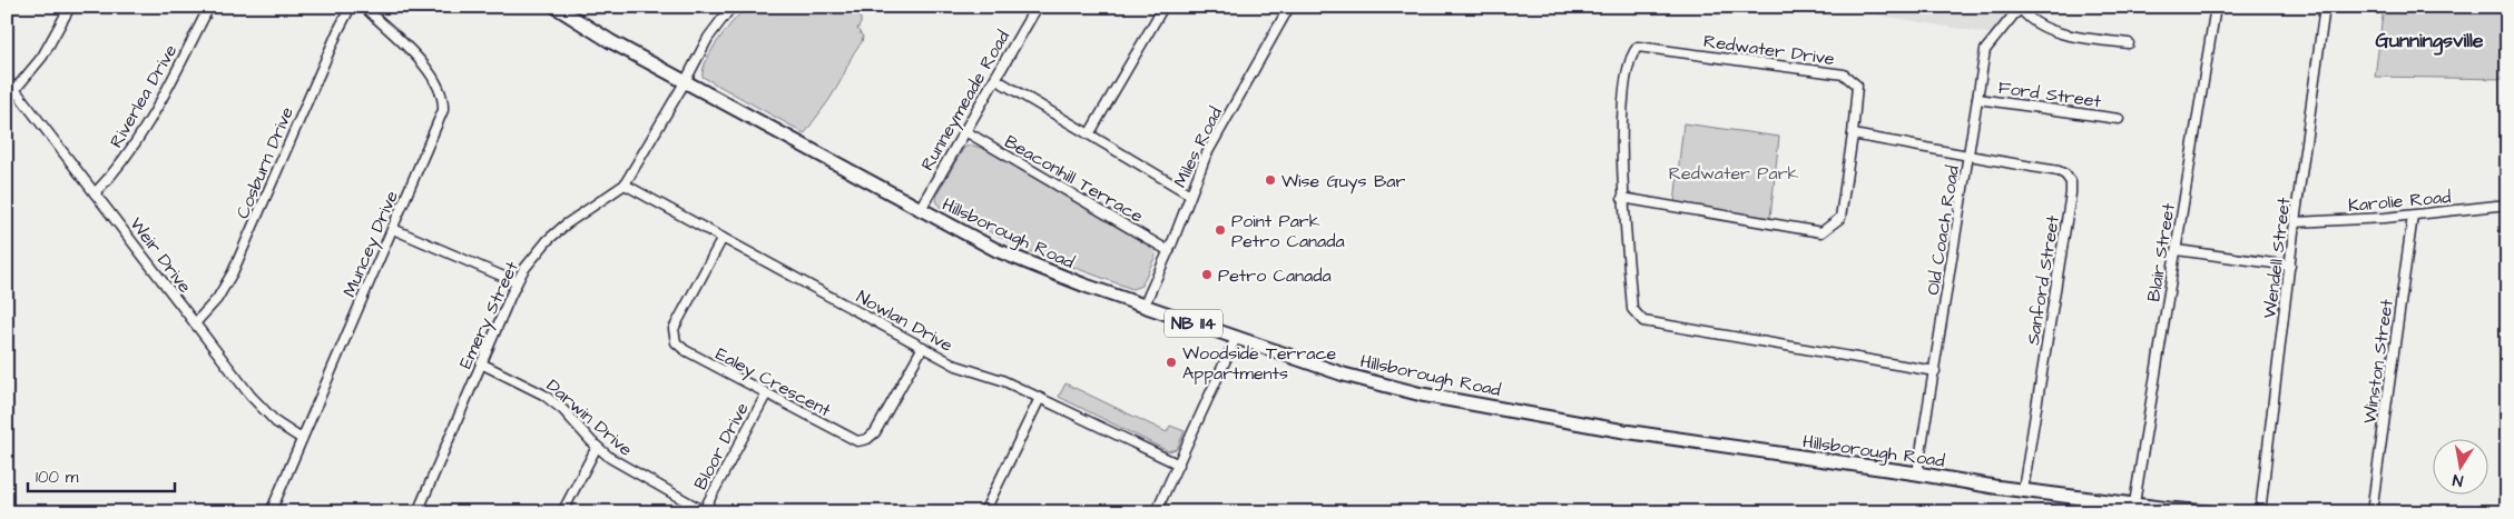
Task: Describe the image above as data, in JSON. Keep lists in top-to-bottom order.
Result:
{
  "streets": {
    "main road": ["Hillsborough Road", "NB 114"],
    "street": [
      "Redwater Drive",
      "Ford Street",
      "Riverlea Drive",
      "Runneymeade Road",
      "Miles Road",
      "Cosburn Drive",
      "Beaconhill Terrace",
      "Karolie Road",
      "Old Coach Road",
      "Muncey Drive",
      "Blair Street",
      "Weir Drive",
      "Wendell Street",
      "Sanford Street",
      "Emery Street",
      "Nowlan Drive",
      "Winston Street",
      "Ealey Crescent",
      "Darwin Drive",
      "Bloor Drive"
    ]
  },
  "crossings": [
    ["Redwater Drive", "Old Coach Road"],
    ["Ford Street", "Old Coach Road"],
    ["Riverlea Drive", "Weir Drive"],
    ["Runneymeade Road", "Beaconhill Terrace"],
    ["Runneymeade Road", "Hillsborough Road"],
    ["Miles Road", "Beaconhill Terrace"],
    ["Miles Road", "Hillsborough Road"],
    ["Cosburn Drive", "Weir Drive"],
    ["Karolie Road", "Wendell Street"],
    ["Karolie Road", "Winston Street"],
    ["Old Coach Road", "Hillsborough Road"],
    ["Old Coach Road", "Sanford Street"],
    ["Hillsborough Road", "Blair Street"],
    ["Hillsborough Road", "Sanford Street"],
    ["Hillsborough Road", "Emery Street"],
    ["Muncey Drive", "Weir Drive"],
    ["Emery Street", "Nowlan Drive"],
    ["Emery Street", "Darwin Drive"],
    ["Nowlan Drive", "Ealey Crescent"],
    ["Ealey Crescent", "Bloor Drive"],
    ["Darwin Drive", "Bloor Drive"]
  ],
  "districts": ["Gunningsville"],
  "parks": ["Redwater Park"],
  "places": [
    "Wise Guys Bar",
    "Point Park Petro Canada",
    "Petro Canada",
    "Woodside Terrace Appartments"
  ],
  "scale_bar": "100 m",
  "north": "bottom"
}
